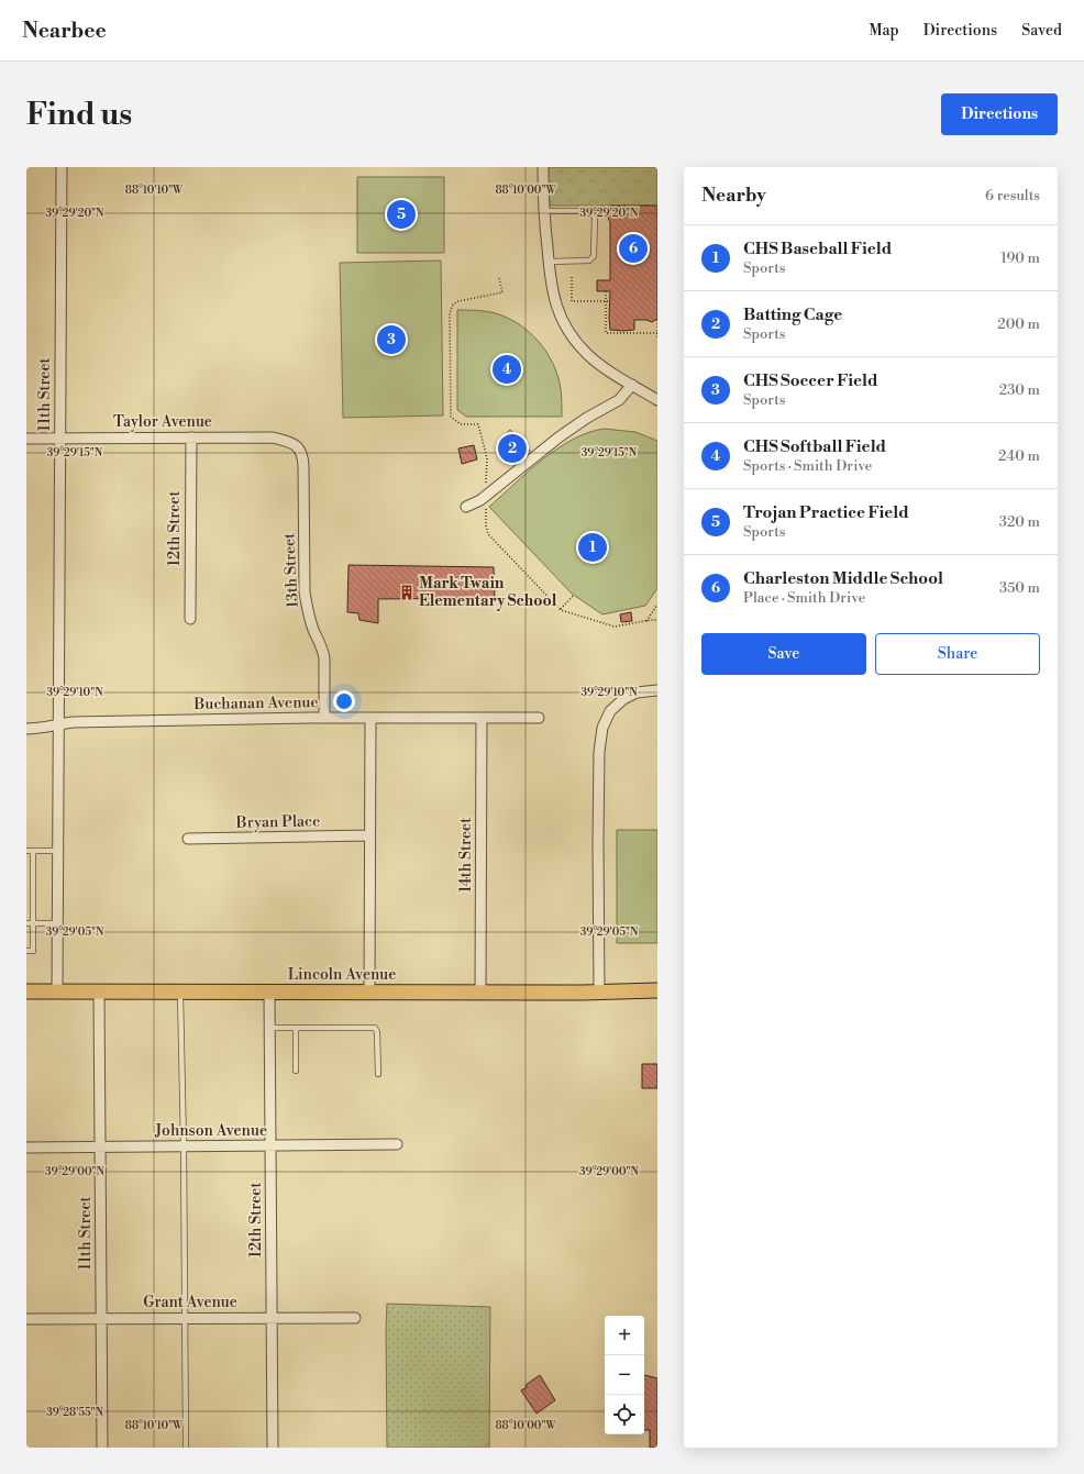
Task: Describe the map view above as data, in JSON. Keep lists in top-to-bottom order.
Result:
{
  "streets": {
    "main road": ["Lincoln Avenue"],
    "street": [
      "11th Street",
      "Taylor Avenue",
      "12th Street",
      "13th Street",
      "Buchanan Avenue",
      "Bryan Place",
      "14th Street",
      "Johnson Avenue",
      "Grant Avenue"
    ]
  },
  "crossings": [
    ["11th Street", "Taylor Avenue"],
    ["11th Street", "Buchanan Avenue"],
    ["11th Street", "Lincoln Avenue"],
    ["11th Street", "Johnson Avenue"],
    ["11th Street", "Grant Avenue"],
    ["Taylor Avenue", "12th Street"],
    ["Taylor Avenue", "13th Street"],
    ["12th Street", "Lincoln Avenue"],
    ["12th Street", "Johnson Avenue"],
    ["12th Street", "Grant Avenue"],
    ["13th Street", "Buchanan Avenue"],
    ["Buchanan Avenue", "14th Street"],
    ["14th Street", "Lincoln Avenue"]
  ],
  "places": {
    "building": ["Mark Twain Elementary School"]
  },
  "page": {
    "header": "Nearbee",
    "nav": ["Map", "Directions", "Saved"],
    "buttons": [
      "Directions",
      ["Save", "Share"]
    ],
    "title": "Find us",
    "heading": ["Nearby", "6 results"],
    "pins": [
      "5",
      "6",
      "3",
      "4",
      "2",
      "1"
    ],
    "list": [
      {
        "mark": "1",
        "name": "CHS Baseball Field",
        "note": "Sports",
        "value": "190 m"
      },
      {
        "mark": "2",
        "name": "Batting Cage",
        "note": "Sports",
        "value": "200 m"
      },
      {
        "mark": "3",
        "name": "CHS Soccer Field",
        "note": "Sports",
        "value": "230 m"
      },
      {
        "mark": "4",
        "name": "CHS Softball Field",
        "note": "Sports · Smith Drive",
        "value": "240 m"
      },
      {
        "mark": "5",
        "name": "Trojan Practice Field",
        "note": "Sports",
        "value": "320 m"
      },
      {
        "mark": "6",
        "name": "Charleston Middle School",
        "note": "Place · Smith Drive",
        "value": "350 m"
      }
    ],
    "map_buttons": ["+", "−"]
  },
  "coordinates": [
    "88°10'10\"W",
    "88°10'00\"W",
    "39°29'20\"N",
    "39°29'15\"N",
    "39°29'10\"N",
    "39°29'05\"N",
    "39°29'00\"N",
    "39°28'55\"N"
  ]
}
